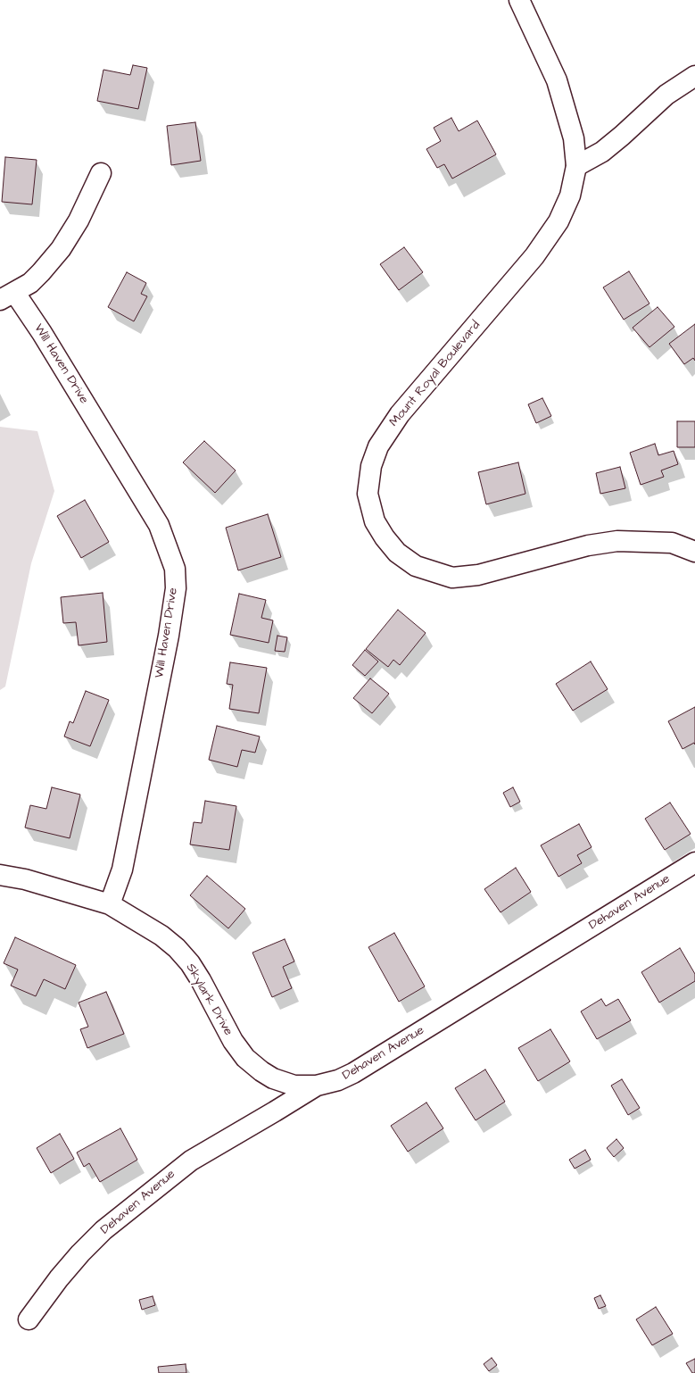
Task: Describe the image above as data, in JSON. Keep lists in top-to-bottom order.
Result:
{
  "streets": {
    "street": [
      "Will Haven Drive",
      "Mount Royal Boulevard",
      "Dehaven Avenue",
      "Skylark Drive"
    ]
  },
  "crossings": [
    ["Will Haven Drive", "Skylark Drive"],
    ["Dehaven Avenue", "Skylark Drive"]
  ]
}
